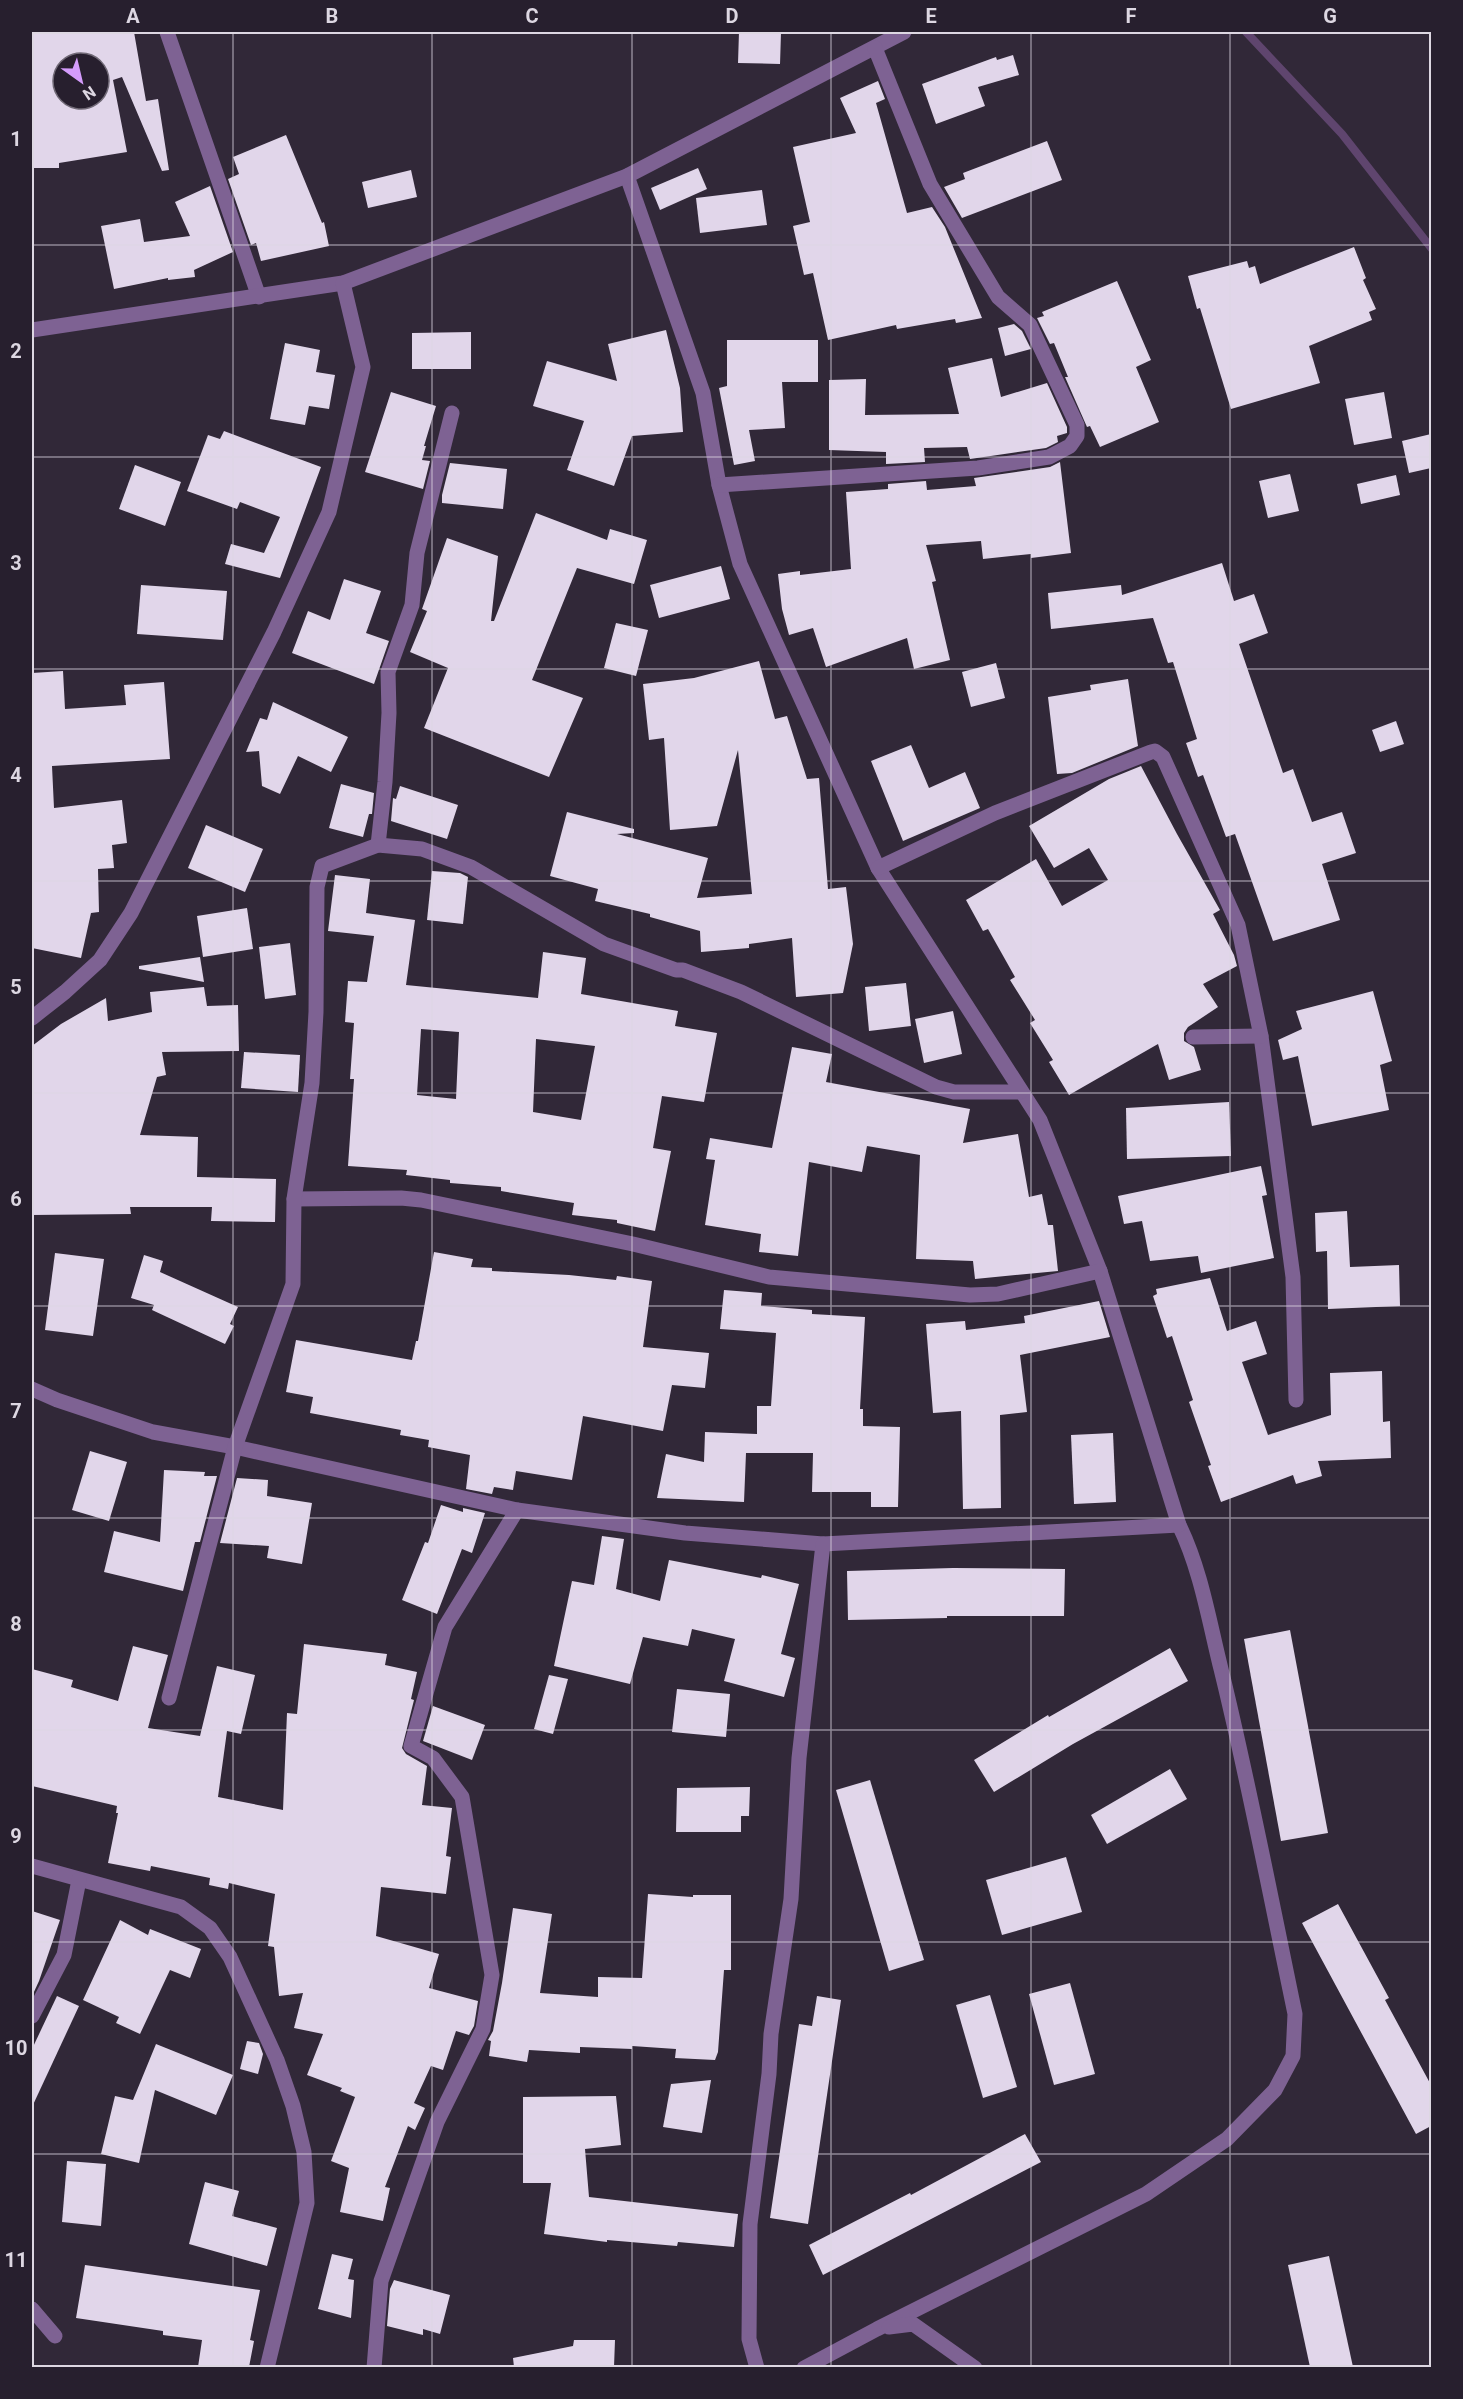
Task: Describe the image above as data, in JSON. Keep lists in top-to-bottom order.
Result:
{
  "north": "bottom right",
  "grid": {
    "columns": [
      "A",
      "B",
      "C",
      "D",
      "E",
      "F",
      "G"
    ],
    "rows": [
      "1",
      "2",
      "3",
      "4",
      "5",
      "6",
      "7",
      "8",
      "9",
      "10",
      "11"
    ]
  }
}
